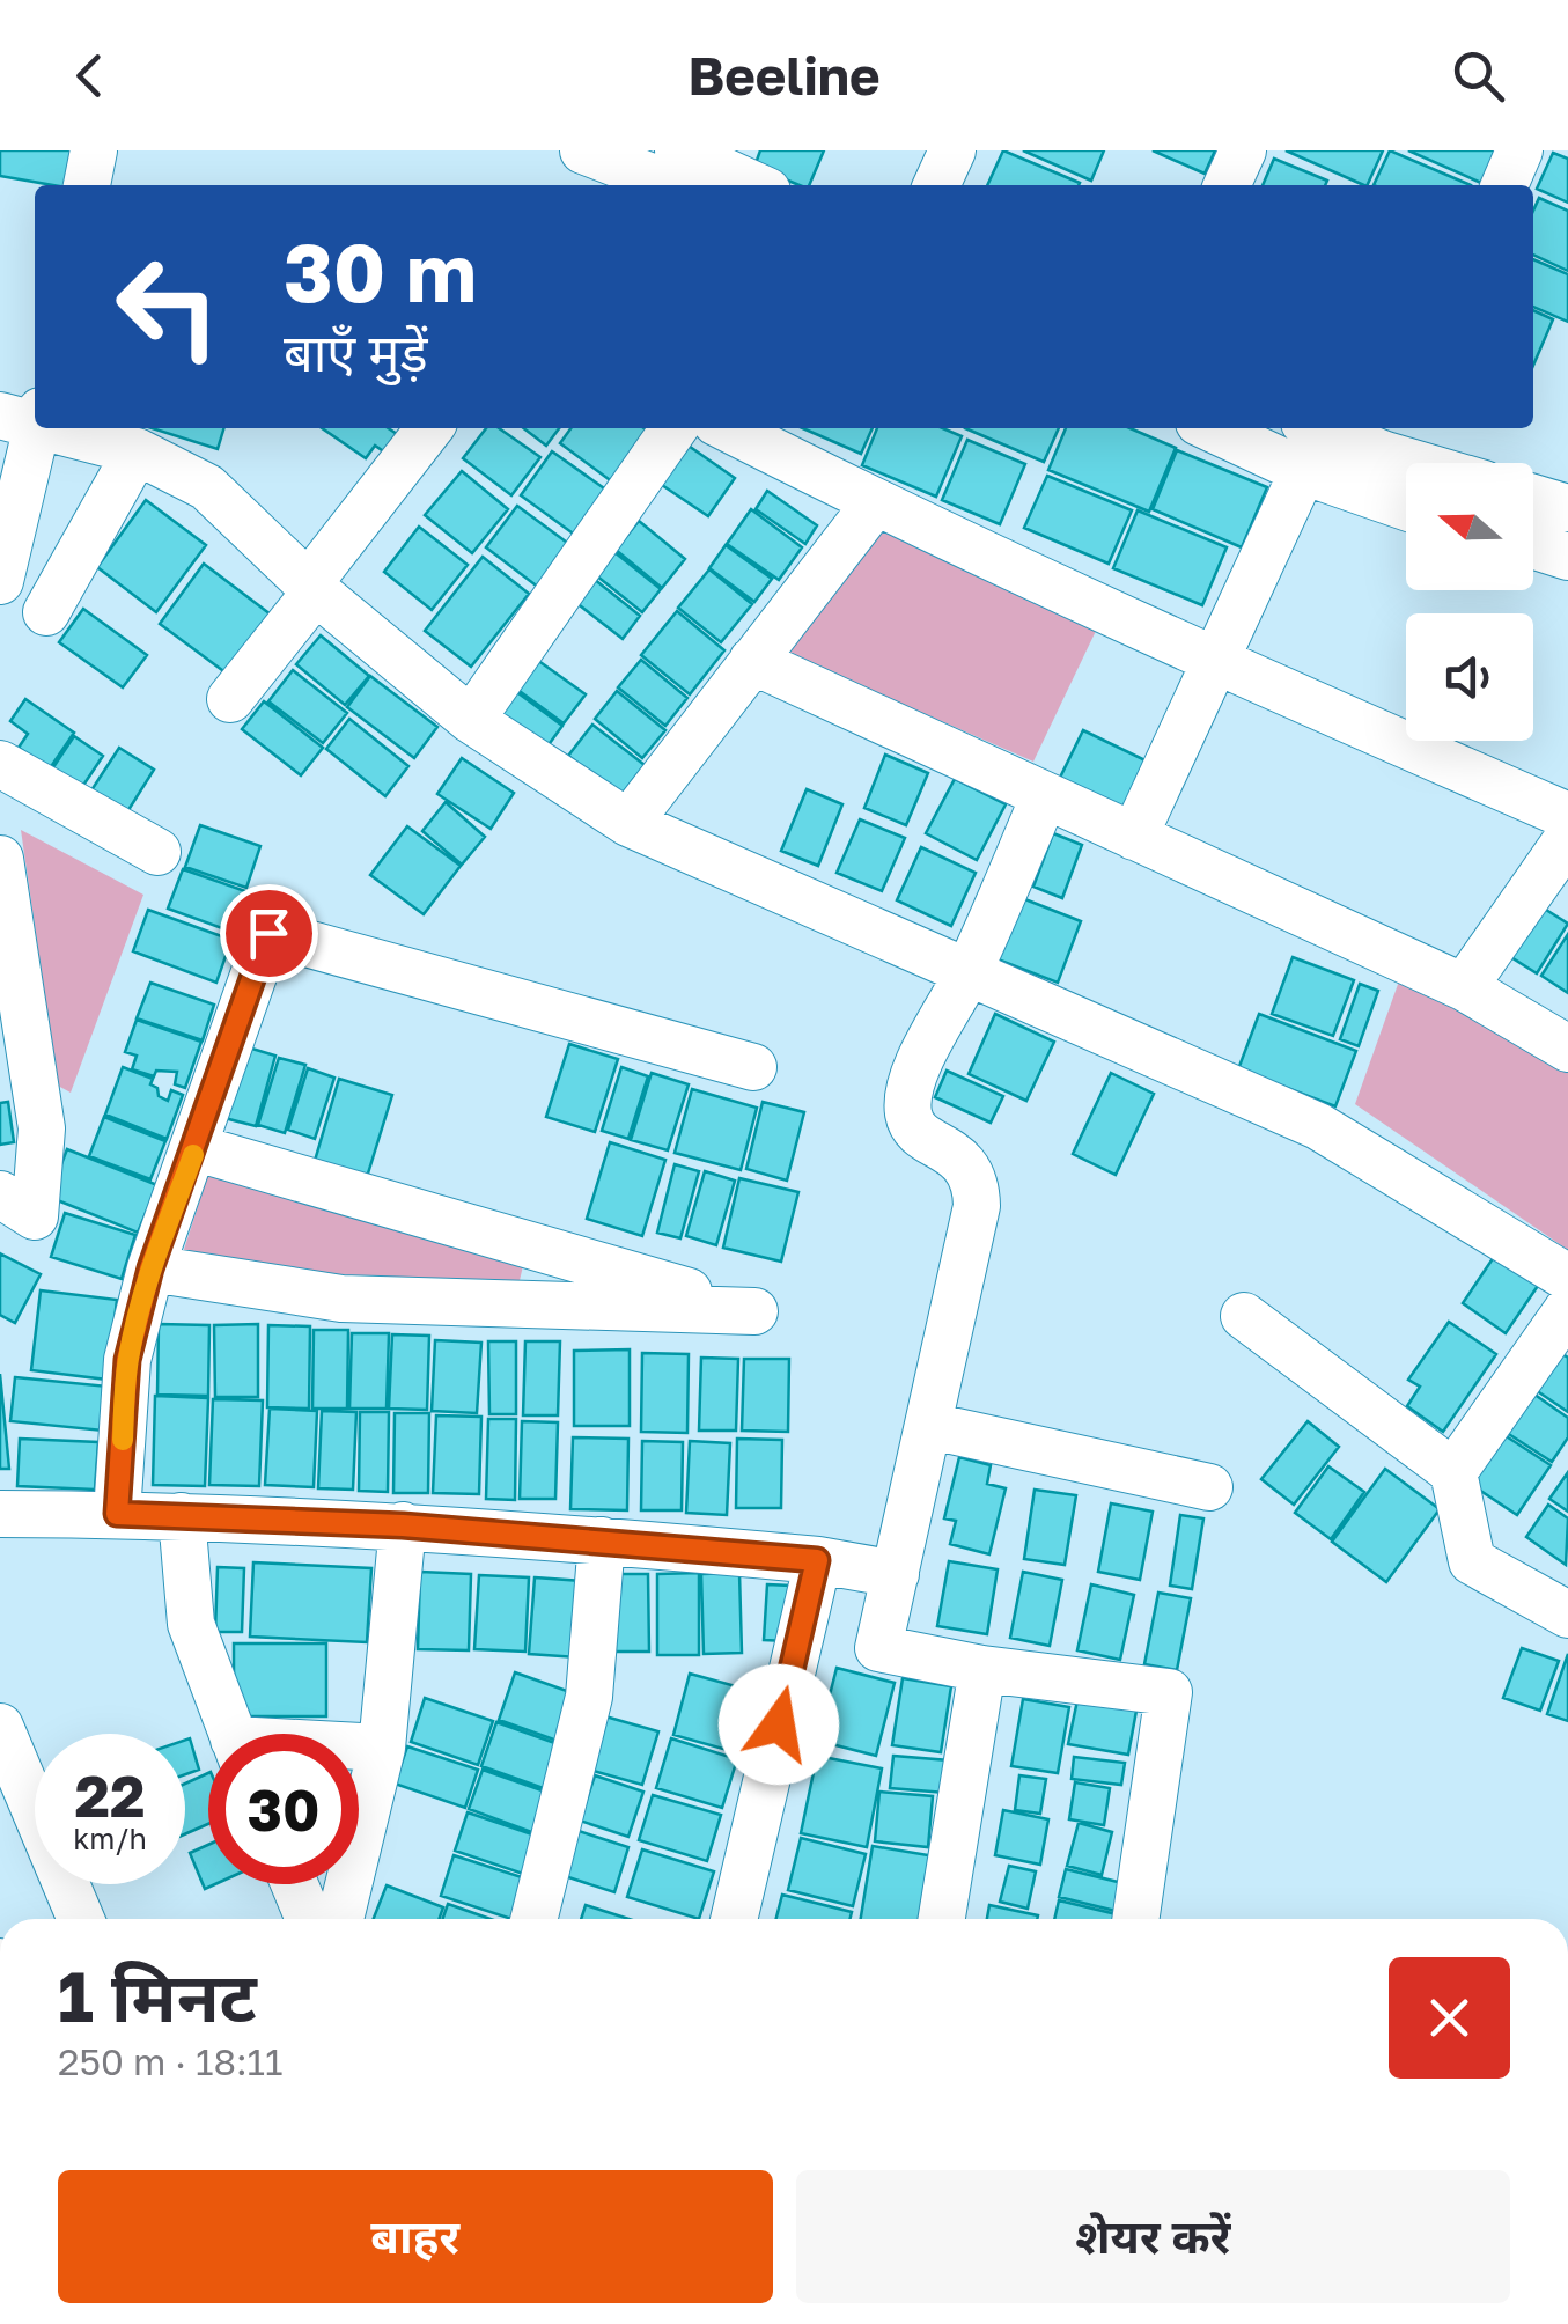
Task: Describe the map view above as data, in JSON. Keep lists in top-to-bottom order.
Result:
{
  "north": "left",
  "page": {
    "header": "Beeline",
    "turn": ["30 m", "बाएँ मुड़ें"],
    "speed": "22 km/h",
    "limit": "30",
    "heading": ["1 मिनट", "250 m · 18:11"],
    "buttons": ["बाहर", "शेयर करें"]
  }
}
